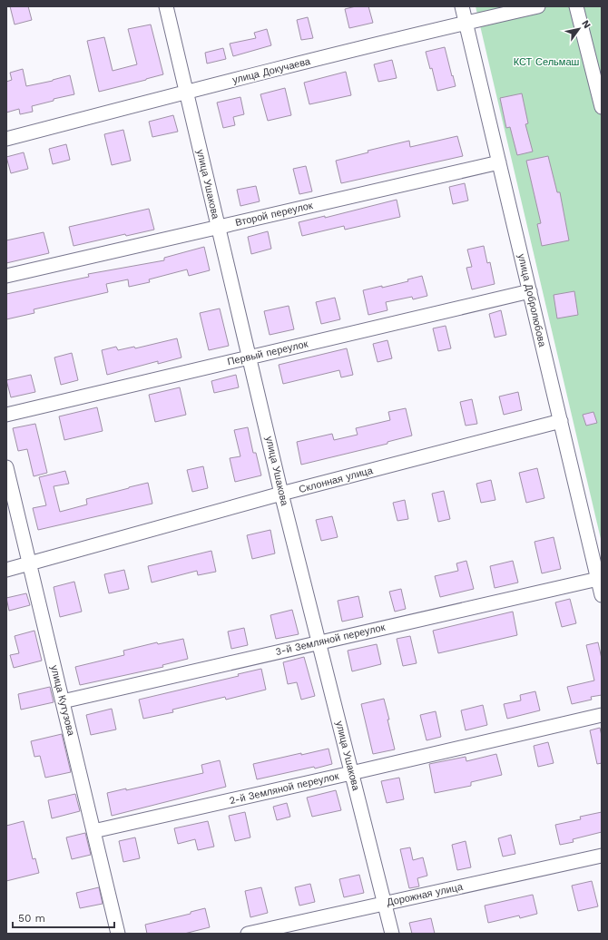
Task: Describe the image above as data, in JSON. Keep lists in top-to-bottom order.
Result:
{
  "streets": {
    "street": [
      "улица Докучаева",
      "улица Ушакова",
      "Второй переулок",
      "улица Добролюбова",
      "Первый переулок",
      "Склонная улица",
      "3-й Земляной переулок",
      "улица Кутузова",
      "2-й Земляной переулок",
      "Дорожная улица"
    ]
  },
  "crossings": [
    ["улица Докучаева", "улица Ушакова"],
    ["улица Докучаева", "улица Добролюбова"],
    ["улица Ушакова", "Второй переулок"],
    ["улица Ушакова", "Первый переулок"],
    ["улица Ушакова", "Склонная улица"],
    ["улица Ушакова", "3-й Земляной переулок"],
    ["улица Ушакова", "2-й Земляной переулок"],
    ["улица Ушакова", "Дорожная улица"],
    ["Второй переулок", "улица Добролюбова"],
    ["улица Добролюбова", "Первый переулок"],
    ["улица Добролюбова", "Склонная улица"],
    ["улица Добролюбова", "3-й Земляной переулок"],
    ["Склонная улица", "улица Кутузова"],
    ["3-й Земляной переулок", "улица Кутузова"],
    ["улица Кутузова", "2-й Земляной переулок"]
  ],
  "parks": ["КСТ Сельмаш"],
  "scale_bar": "50 m",
  "north": "top right"
}
